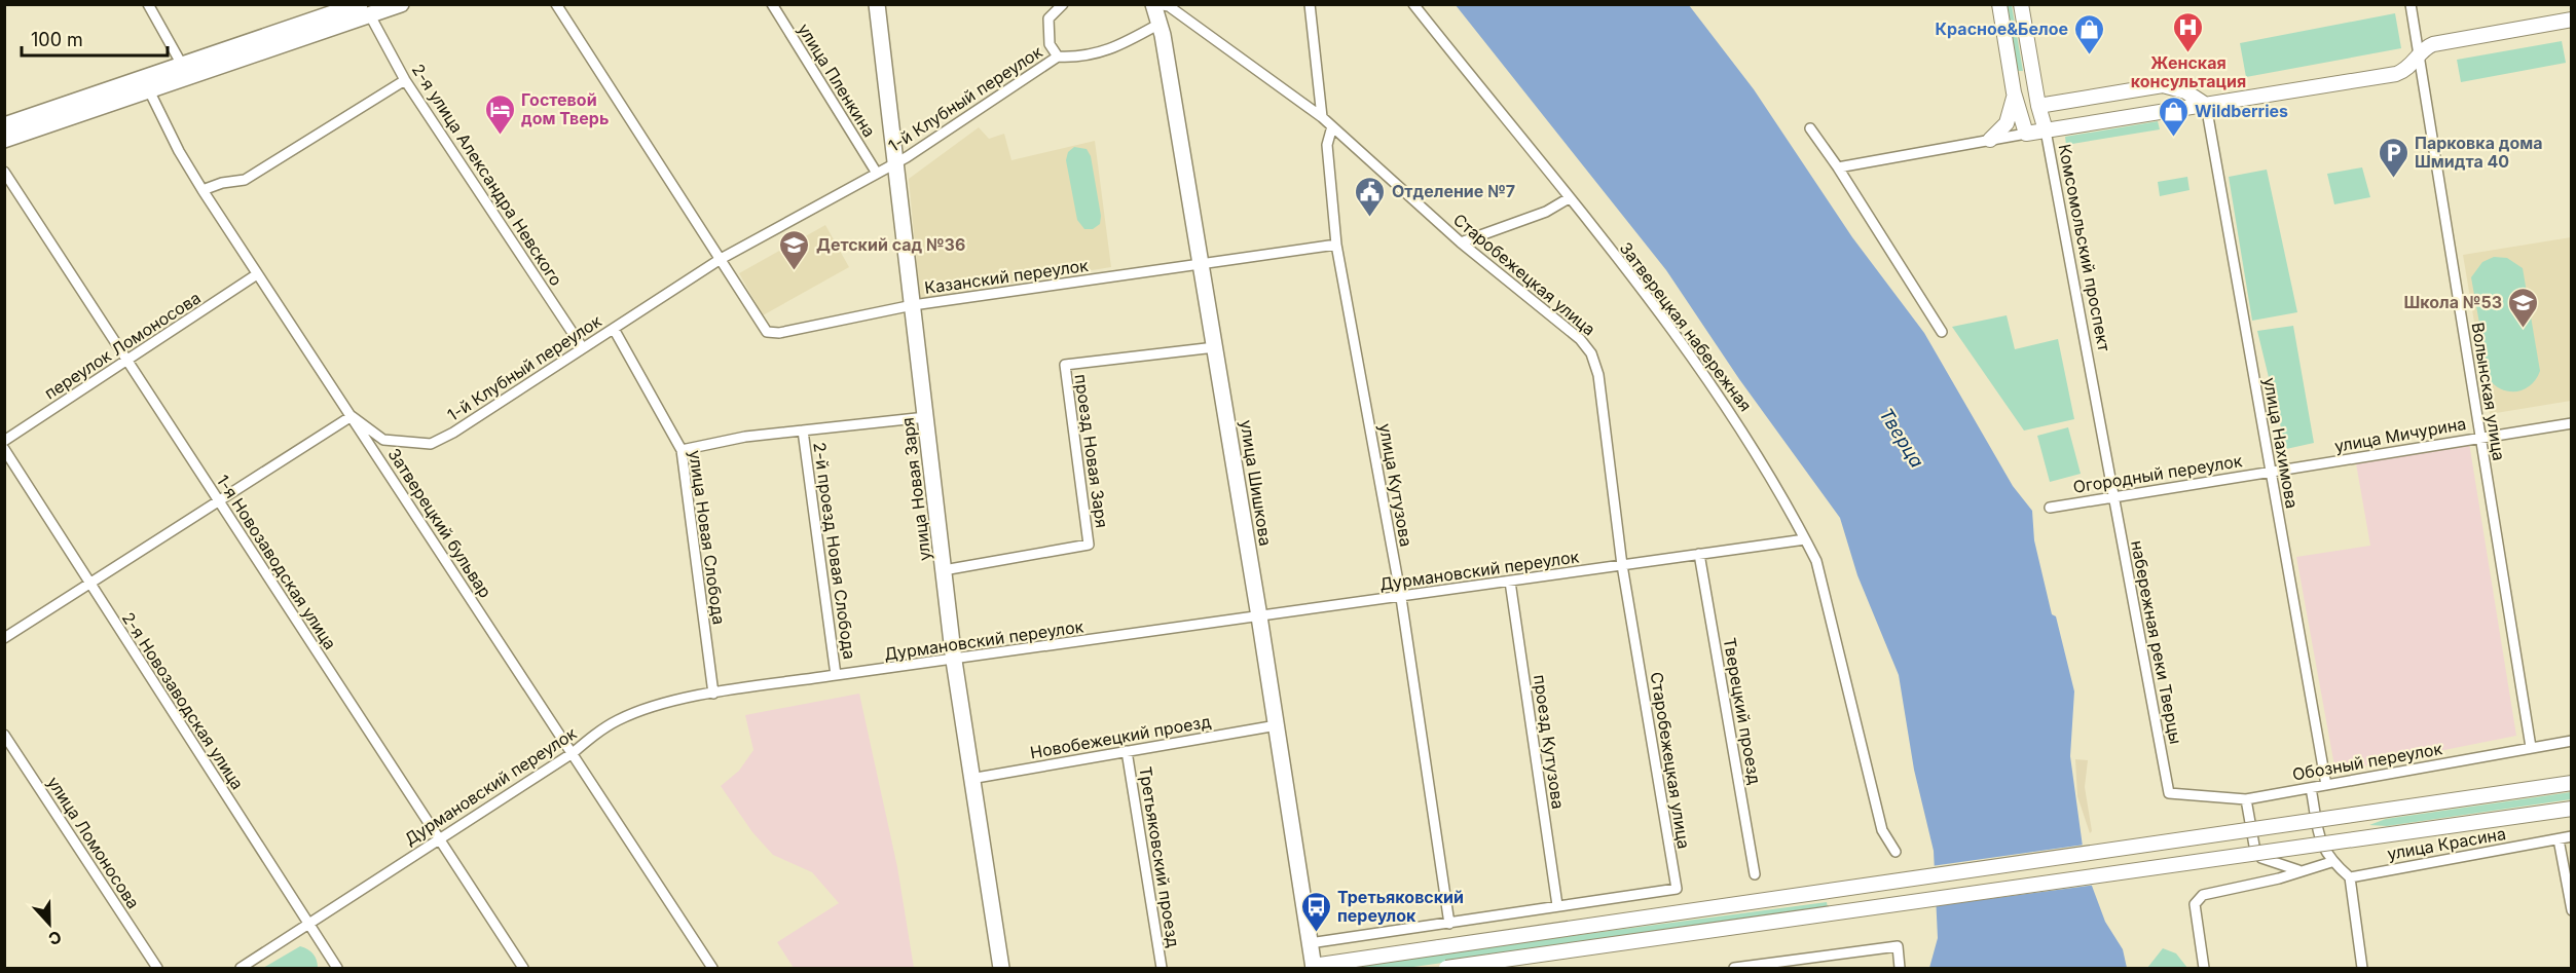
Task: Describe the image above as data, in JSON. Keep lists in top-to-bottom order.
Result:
{
  "streets": {
    "main road": ["Комсомольский проспект", "улица Шишкова", "улица Новая Заря"],
    "street": [
      "улица Пленкина",
      "1-й Клубный переулок",
      "2-я улица Александра Невского",
      "Старобежецкая улица",
      "Казанский переулок",
      "Затверецкая набережная",
      "переулок Ломоносова",
      "Волынская улица",
      "улица Мичурина",
      "улица Нахимова",
      "проезд Новая Заря",
      "Огородный переулок",
      "улица Кутузова",
      "Затверецкий бульвар",
      "улица Новая Слобода",
      "2-й проезд Новая Слобода",
      "1-я Новозаводская улица",
      "Дурмановский переулок",
      "набережная реки Тверцы",
      "2-я Новозаводская улица",
      "Тверецкий проезд",
      "Новобежецкий проезд",
      "проезд Кутузова",
      "Обозный переулок",
      "улица Ломоносова",
      "улица Красина",
      "Третьяковский проезд"
    ]
  },
  "crossings": [
    ["улица Пленкина", "1-й Клубный переулок"],
    ["1-й Клубный переулок", "2-я улица Александра Невского"],
    ["1-й Клубный переулок", "Казанский переулок"],
    ["1-й Клубный переулок", "улица Шишкова"],
    ["1-й Клубный переулок", "улица Новая Заря"],
    ["1-й Клубный переулок", "Затверецкий бульвар"],
    ["1-й Клубный переулок", "улица Новая Слобода"],
    ["Комсомольский проспект", "Огородный переулок"],
    ["Комсомольский проспект", "набережная реки Тверцы"],
    ["Старобежецкая улица", "улица Шишкова"],
    ["Старобежецкая улица", "улица Кутузова"],
    ["Старобежецкая улица", "Дурмановский переулок"],
    ["Старобежецкая улица", "проезд Кутузова"],
    ["Казанский переулок", "улица Шишкова"],
    ["Казанский переулок", "улица Кутузова"],
    ["Казанский переулок", "улица Новая Заря"],
    ["Затверецкая набережная", "Дурмановский переулок"],
    ["переулок Ломоносова", "Затверецкий бульвар"],
    ["переулок Ломоносова", "1-я Новозаводская улица"],
    ["Волынская улица", "улица Мичурина"],
    ["Волынская улица", "Обозный переулок"],
    ["улица Мичурина", "улица Нахимова"],
    ["улица Мичурина", "Огородный переулок"],
    ["улица Нахимова", "Огородный переулок"],
    ["улица Нахимова", "Обозный переулок"],
    ["проезд Новая Заря", "улица Шишкова"],
    ["проезд Новая Заря", "улица Новая Заря"],
    ["Огородный переулок", "набережная реки Тверцы"],
    ["улица Шишкова", "Дурмановский переулок"],
    ["улица Шишкова", "Новобежецкий проезд"],
    ["улица Кутузова", "Дурмановский переулок"],
    ["улица Новая Заря", "Дурмановский переулок"],
    ["улица Новая Заря", "Новобежецкий проезд"],
    ["Затверецкий бульвар", "Дурмановский переулок"],
    ["улица Новая Слобода", "Дурмановский переулок"],
    ["2-й проезд Новая Слобода", "Дурмановский переулок"],
    ["1-я Новозаводская улица", "Дурмановский переулок"],
    ["Дурмановский переулок", "2-я Новозаводская улица"],
    ["Дурмановский переулок", "Тверецкий проезд"],
    ["Дурмановский переулок", "проезд Кутузова"],
    ["набережная реки Тверцы", "Обозный переулок"],
    ["Новобежецкий проезд", "Третьяковский проезд"]
  ],
  "water": ["Тверца"],
  "places": {
    "hospital": ["Женская консультация"],
    "shop": ["Красное&Белое", "Wildberries"],
    "hotel": ["Гостевой дом Тверь"],
    "parking": ["Парковка дома Шмидта 40"],
    "public building": ["Отделение №7"],
    "school or university": ["Детский сад №36", "Школа №53"],
    "bus stop": ["Третьяковский переулок"]
  },
  "scale_bar": "100 m",
  "north": "bottom"
}
